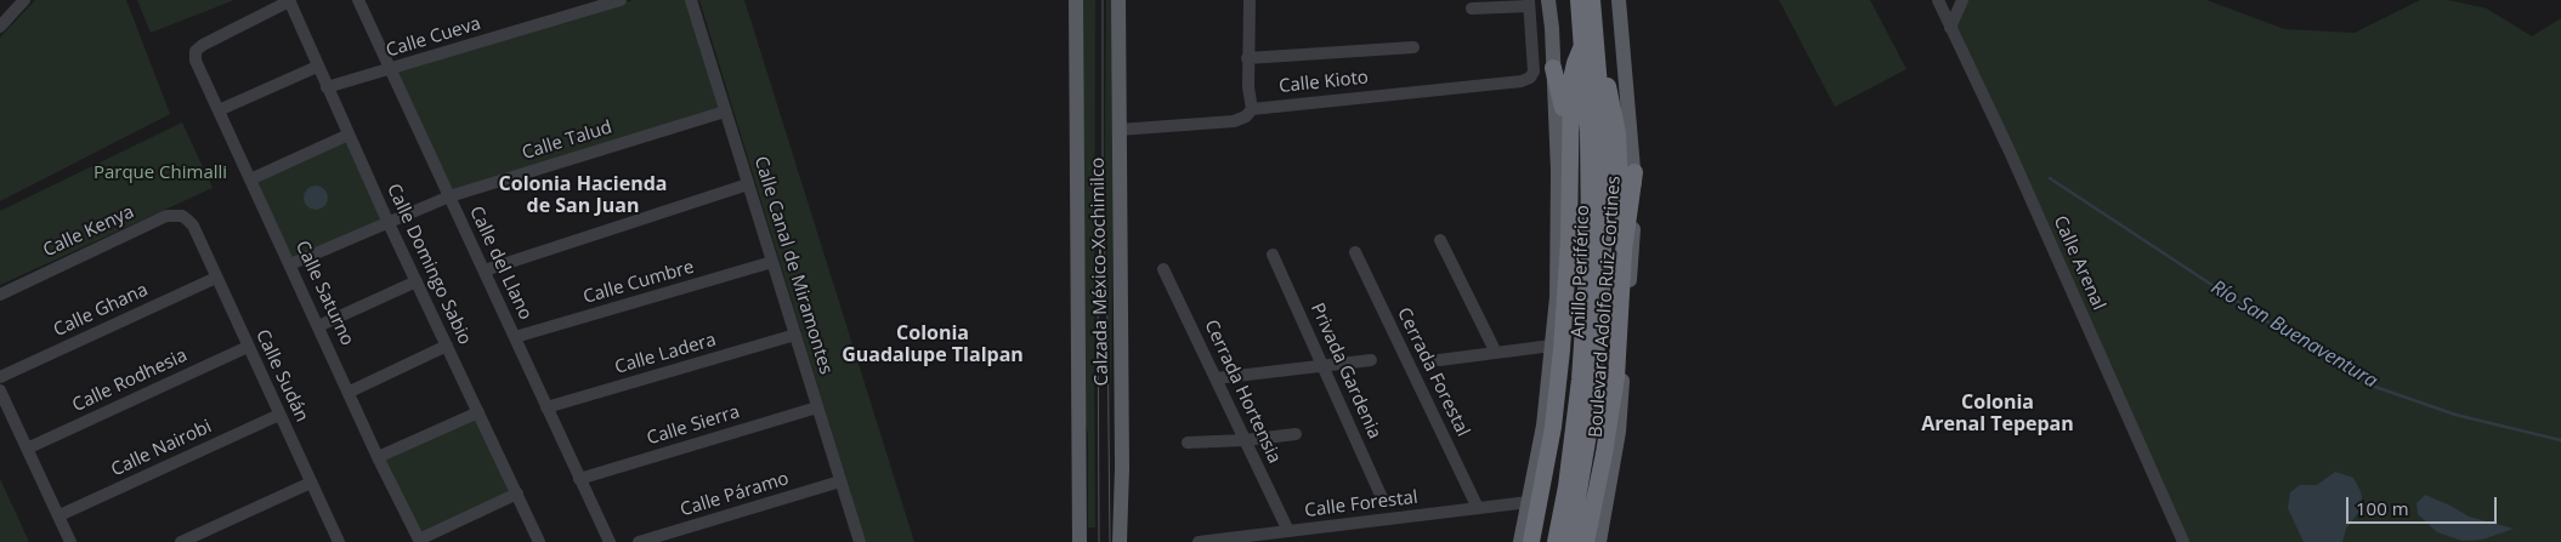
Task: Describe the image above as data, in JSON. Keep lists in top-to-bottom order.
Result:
{
  "streets": {
    "highway": ["Anillo Periférico"],
    "main road": ["Calzada México-Xochimilco", "Boulevard Adolfo Ruiz Cortines"],
    "street": [
      "Calle Cueva",
      "Calle Kioto",
      "Calle Talud",
      "Calle Kenya",
      "Calle del Llano",
      "Calle Arenal",
      "Calle Domingo Sabio",
      "Calle Canal de Miramontes",
      "Calle Cumbre",
      "Calle Saturno",
      "Calle Ghana",
      "Calle Ladera",
      "Privada Gardenia",
      "Cerrada Forestal",
      "Calle Sudán",
      "Calle Rodhesia",
      "Cerrada Hortensia",
      "Calle Sierra",
      "Calle Nairobi",
      "Calle Páramo",
      "Calle Forestal"
    ]
  },
  "crossings": [
    ["Calle Cueva", "Calle del Llano"],
    ["Calle Cueva", "Calle Domingo Sabio"],
    ["Calle Kioto", "Calzada México-Xochimilco"],
    ["Calle Talud", "Calle del Llano"],
    ["Calle Talud", "Calle Domingo Sabio"],
    ["Calle Talud", "Calle Canal de Miramontes"],
    ["Calle Talud", "Calle Saturno"],
    ["Calle Kenya", "Calle Sudán"],
    ["Calle del Llano", "Calle Cumbre"],
    ["Calle del Llano", "Calle Ladera"],
    ["Calle del Llano", "Calle Sierra"],
    ["Calle Domingo Sabio", "Calle Saturno"],
    ["Calle Canal de Miramontes", "Calle Cumbre"],
    ["Calle Canal de Miramontes", "Calle Ladera"],
    ["Calle Canal de Miramontes", "Calle Sierra"],
    ["Calle Canal de Miramontes", "Calle Páramo"],
    ["Calle Ghana", "Calle Sudán"],
    ["Cerrada Forestal", "Calle Forestal"],
    ["Calle Sudán", "Calle Rodhesia"],
    ["Calle Sudán", "Calle Nairobi"],
    ["Cerrada Hortensia", "Calle Forestal"]
  ],
  "districts": ["Colonia Hacienda de San Juan", "Colonia Guadalupe Tlalpan", "Colonia Arenal Tepepan"],
  "water": ["Río San Buenaventura"],
  "parks": ["Parque Chimalli"],
  "scale_bar": "100 m"
}
